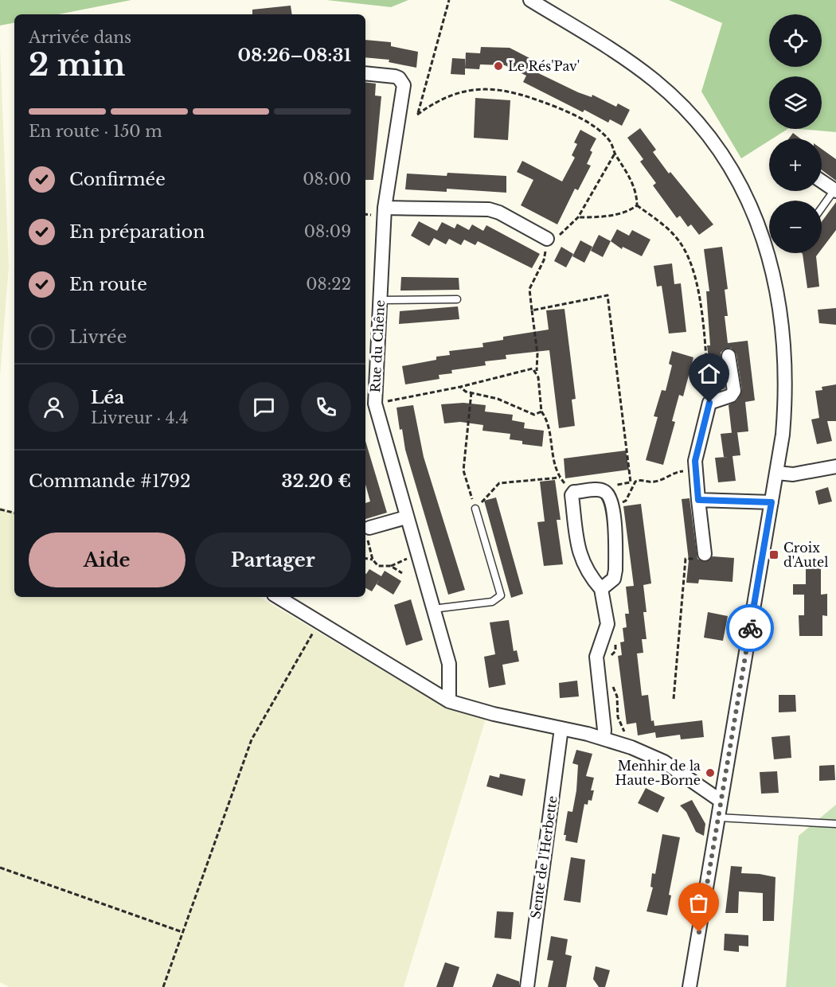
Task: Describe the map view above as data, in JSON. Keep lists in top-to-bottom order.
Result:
{
  "streets": {
    "street": ["Rue du Chêne", "Sente de l'Herbette"]
  },
  "places": {
    "other": ["Le Rés'Pav'", "Menhir de la Haute-Borne"],
    "transit": ["Croix d'Autel"]
  },
  "page": {
    "map_buttons": ["+", "−"],
    "heading": ["2 min", "Arrivée dans", "08:26–08:31"],
    "panel": [
      "Léa",
      "Livreur · 4.4",
      "Commande #1792",
      "32.20 €"
    ],
    "bar": "En route · 150 m",
    "list": [
      ["Confirmée", "08:00"],
      ["En préparation", "08:09"],
      ["En route", "08:22"],
      "Livrée"
    ],
    "buttons": ["Aide", "Partager"]
  }
}
